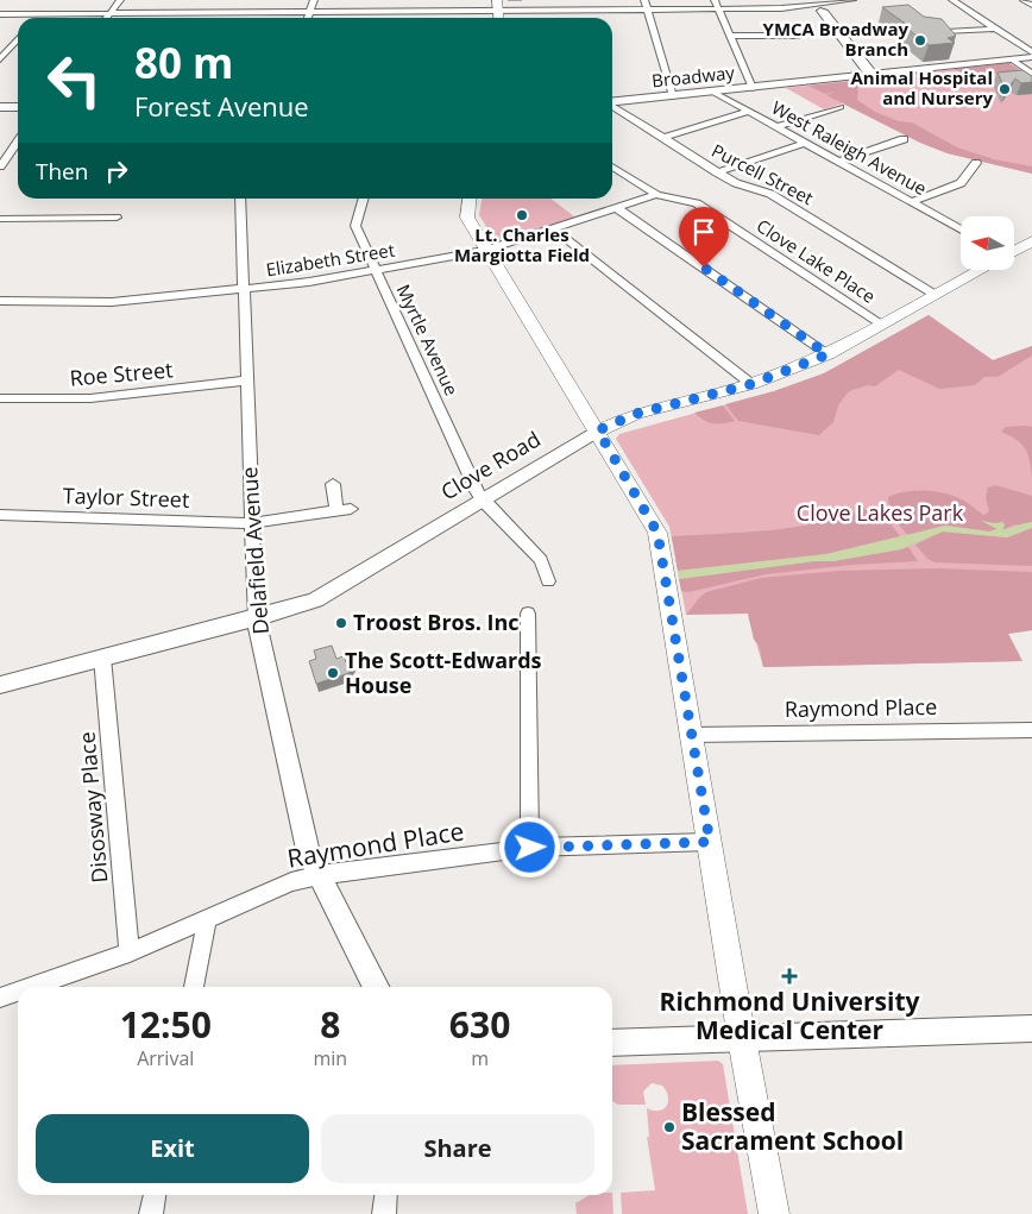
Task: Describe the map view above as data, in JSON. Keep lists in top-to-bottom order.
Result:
{
  "streets": {
    "main road": ["Clove Road"],
    "street": [
      "Broadway",
      "West Raleigh Avenue",
      "Purcell Street",
      "Elizabeth Street",
      "Clove Lake Place",
      "Myrtle Avenue",
      "Roe Street",
      "Taylor Street",
      "Delafield Avenue",
      "Raymond Place",
      "Disosway Place"
    ]
  },
  "crossings": [
    ["Broadway", "West Raleigh Avenue"],
    ["Purcell Street", "Clove Road"],
    ["Elizabeth Street", "Clove Lake Place"],
    ["Elizabeth Street", "Myrtle Avenue"],
    ["Elizabeth Street", "Delafield Avenue"],
    ["Clove Lake Place", "Clove Road"],
    ["Myrtle Avenue", "Clove Road"],
    ["Roe Street", "Delafield Avenue"],
    ["Clove Road", "Delafield Avenue"],
    ["Clove Road", "Disosway Place"],
    ["Taylor Street", "Delafield Avenue"],
    ["Delafield Avenue", "Raymond Place"],
    ["Raymond Place", "Disosway Place"]
  ],
  "parks": ["Clove Lakes Park"],
  "places": {
    "other": [
      "YMCA Broadway Branch",
      "Animal Hospital and Nursery",
      "Lt. Charles Margiotta Field",
      "Troost Bros. Inc",
      "The Scott-Edwards House",
      "Blessed Sacrament School"
    ],
    "health": ["Richmond University Medical Center"]
  },
  "north": "left",
  "page": {
    "turn": ["80 m", "Forest Avenue"],
    "then": "Then",
    "eta": [
      "12:50",
      "Arrival",
      "8",
      "min",
      "630",
      "m"
    ],
    "buttons": ["Exit", "Share"]
  }
}
